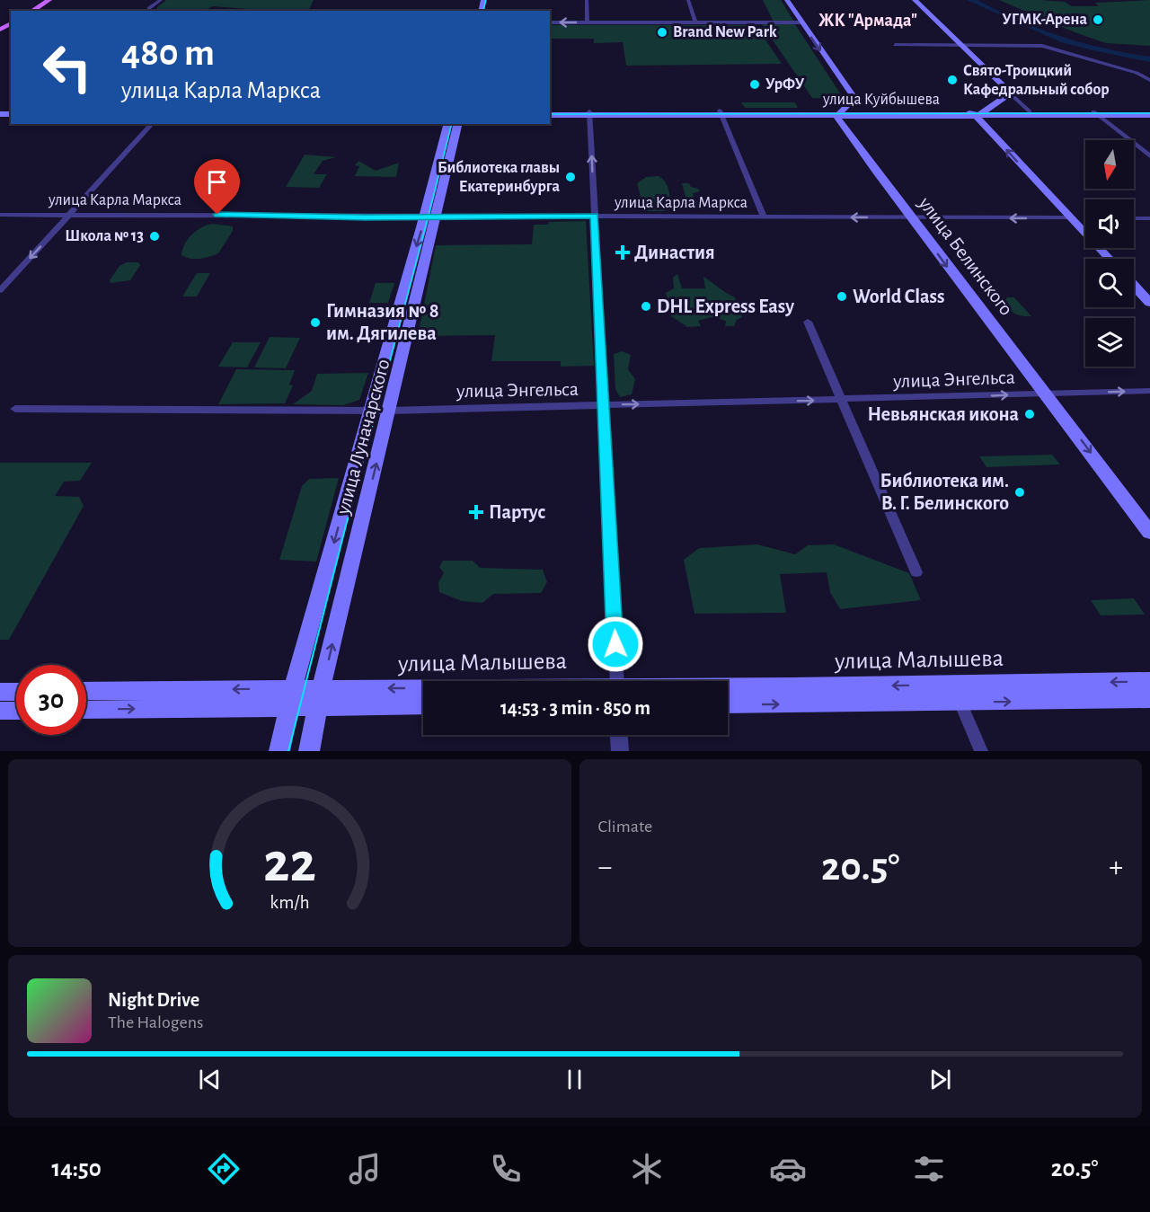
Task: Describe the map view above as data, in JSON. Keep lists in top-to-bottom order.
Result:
{
  "streets": {
    "main road": [
      "улица Куйбышева",
      "улица Белинского",
      "улица Луначарского",
      "улица Малышева"
    ],
    "street": ["улица Карла Маркса", "улица Энгельса"]
  },
  "crossings": [
    ["улица Куйбышева", "улица Белинского"],
    ["улица Карла Маркса", "улица Белинского"],
    ["улица Карла Маркса", "улица Луначарского"],
    ["улица Белинского", "улица Энгельса"],
    ["улица Энгельса", "улица Луначарского"],
    ["улица Луначарского", "улица Малышева"]
  ],
  "one_way": ["улица Белинского", "улица Энгельса"],
  "districts": ["ЖК \"Армада\""],
  "places": {
    "other": [
      "УГМК-Арена",
      "Brand New Park",
      "Свято-Троицкий Кафедральный собор",
      "УрФУ",
      "Библиотека главы Екатеринбурга",
      "Школа № 13",
      "World Class",
      "DHL Express Easy",
      "Гимназия № 8 им. Дягилева",
      "Невьянская икона",
      "Библиотека им. В. Г. Белинского"
    ],
    "health": ["Династия", "Партус"]
  },
  "north": "bottom",
  "page": {
    "turn": ["480 m", "улица Карла Маркса"],
    "limit": "30",
    "trip": "14:53 · 3 min · 850 m",
    "tile": "Climate",
    "heat": ["−", "20.5°", "+"],
    "song": ["Night Drive", "The Halogens"],
    "tabs": ["14:50", "20.5°"],
    "gauge": ["22", "km/h"]
  }
}
